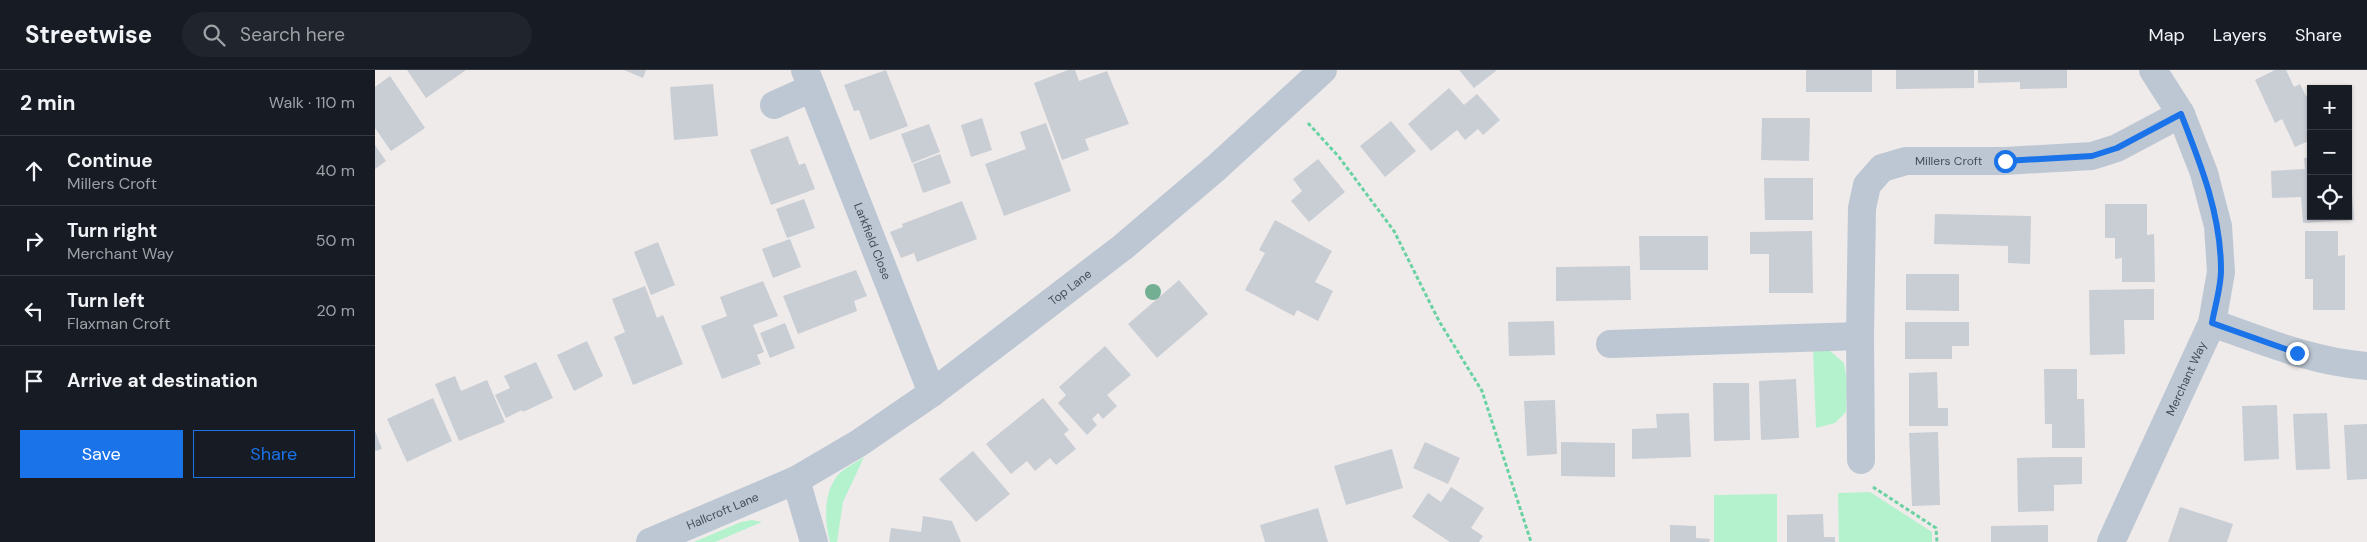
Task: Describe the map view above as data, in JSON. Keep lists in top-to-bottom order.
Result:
{
  "streets": {
    "street": [
      "Millers Croft",
      "Larkfield Close",
      "Top Lane",
      "Merchant Way",
      "Hallcroft Lane"
    ]
  },
  "crossings": [
    ["Millers Croft", "Merchant Way"],
    ["Larkfield Close", "Top Lane"],
    ["Top Lane", "Hallcroft Lane"]
  ],
  "page": {
    "header": "Streetwise",
    "search": "Search here",
    "nav": ["Map", "Layers", "Share"],
    "heading": ["2 min", "Walk · 110 m"],
    "map_buttons": ["+", "−"],
    "list": [
      ["Continue", "Millers Croft", "40 m"],
      ["Turn right", "Merchant Way", "50 m"],
      ["Turn left", "Flaxman Croft", "20 m"],
      "Arrive at destination"
    ],
    "buttons": ["Save", "Share"]
  }
}
